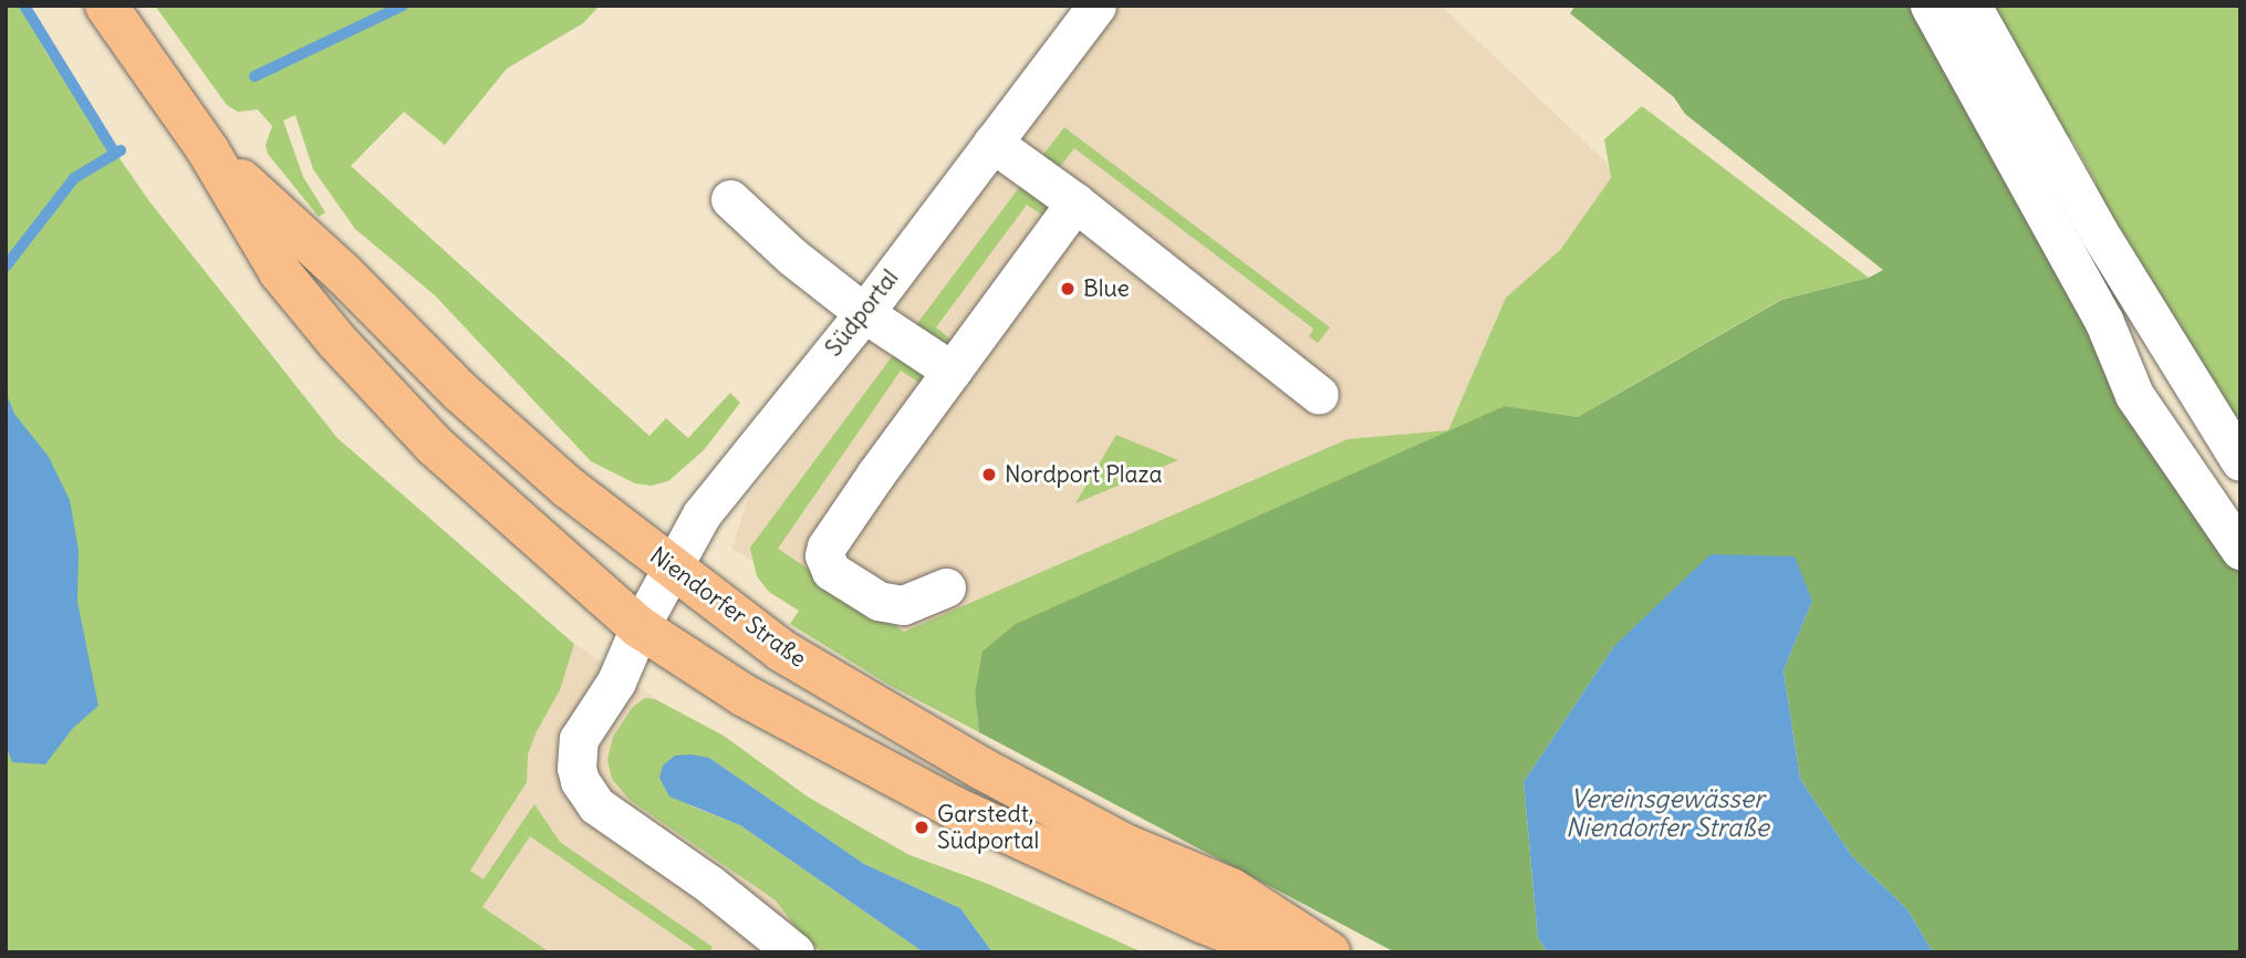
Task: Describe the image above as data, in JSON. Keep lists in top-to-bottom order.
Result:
{
  "streets": {
    "main road": ["Niendorfer Straße"],
    "street": ["Südportal"]
  },
  "crossings": [
    ["Südportal", "Niendorfer Straße"]
  ],
  "water": ["Vereinsgewässer Niendorfer Straße"],
  "places": ["Blue", "Nordport Plaza", "Garstedt, Südportal"]
}
